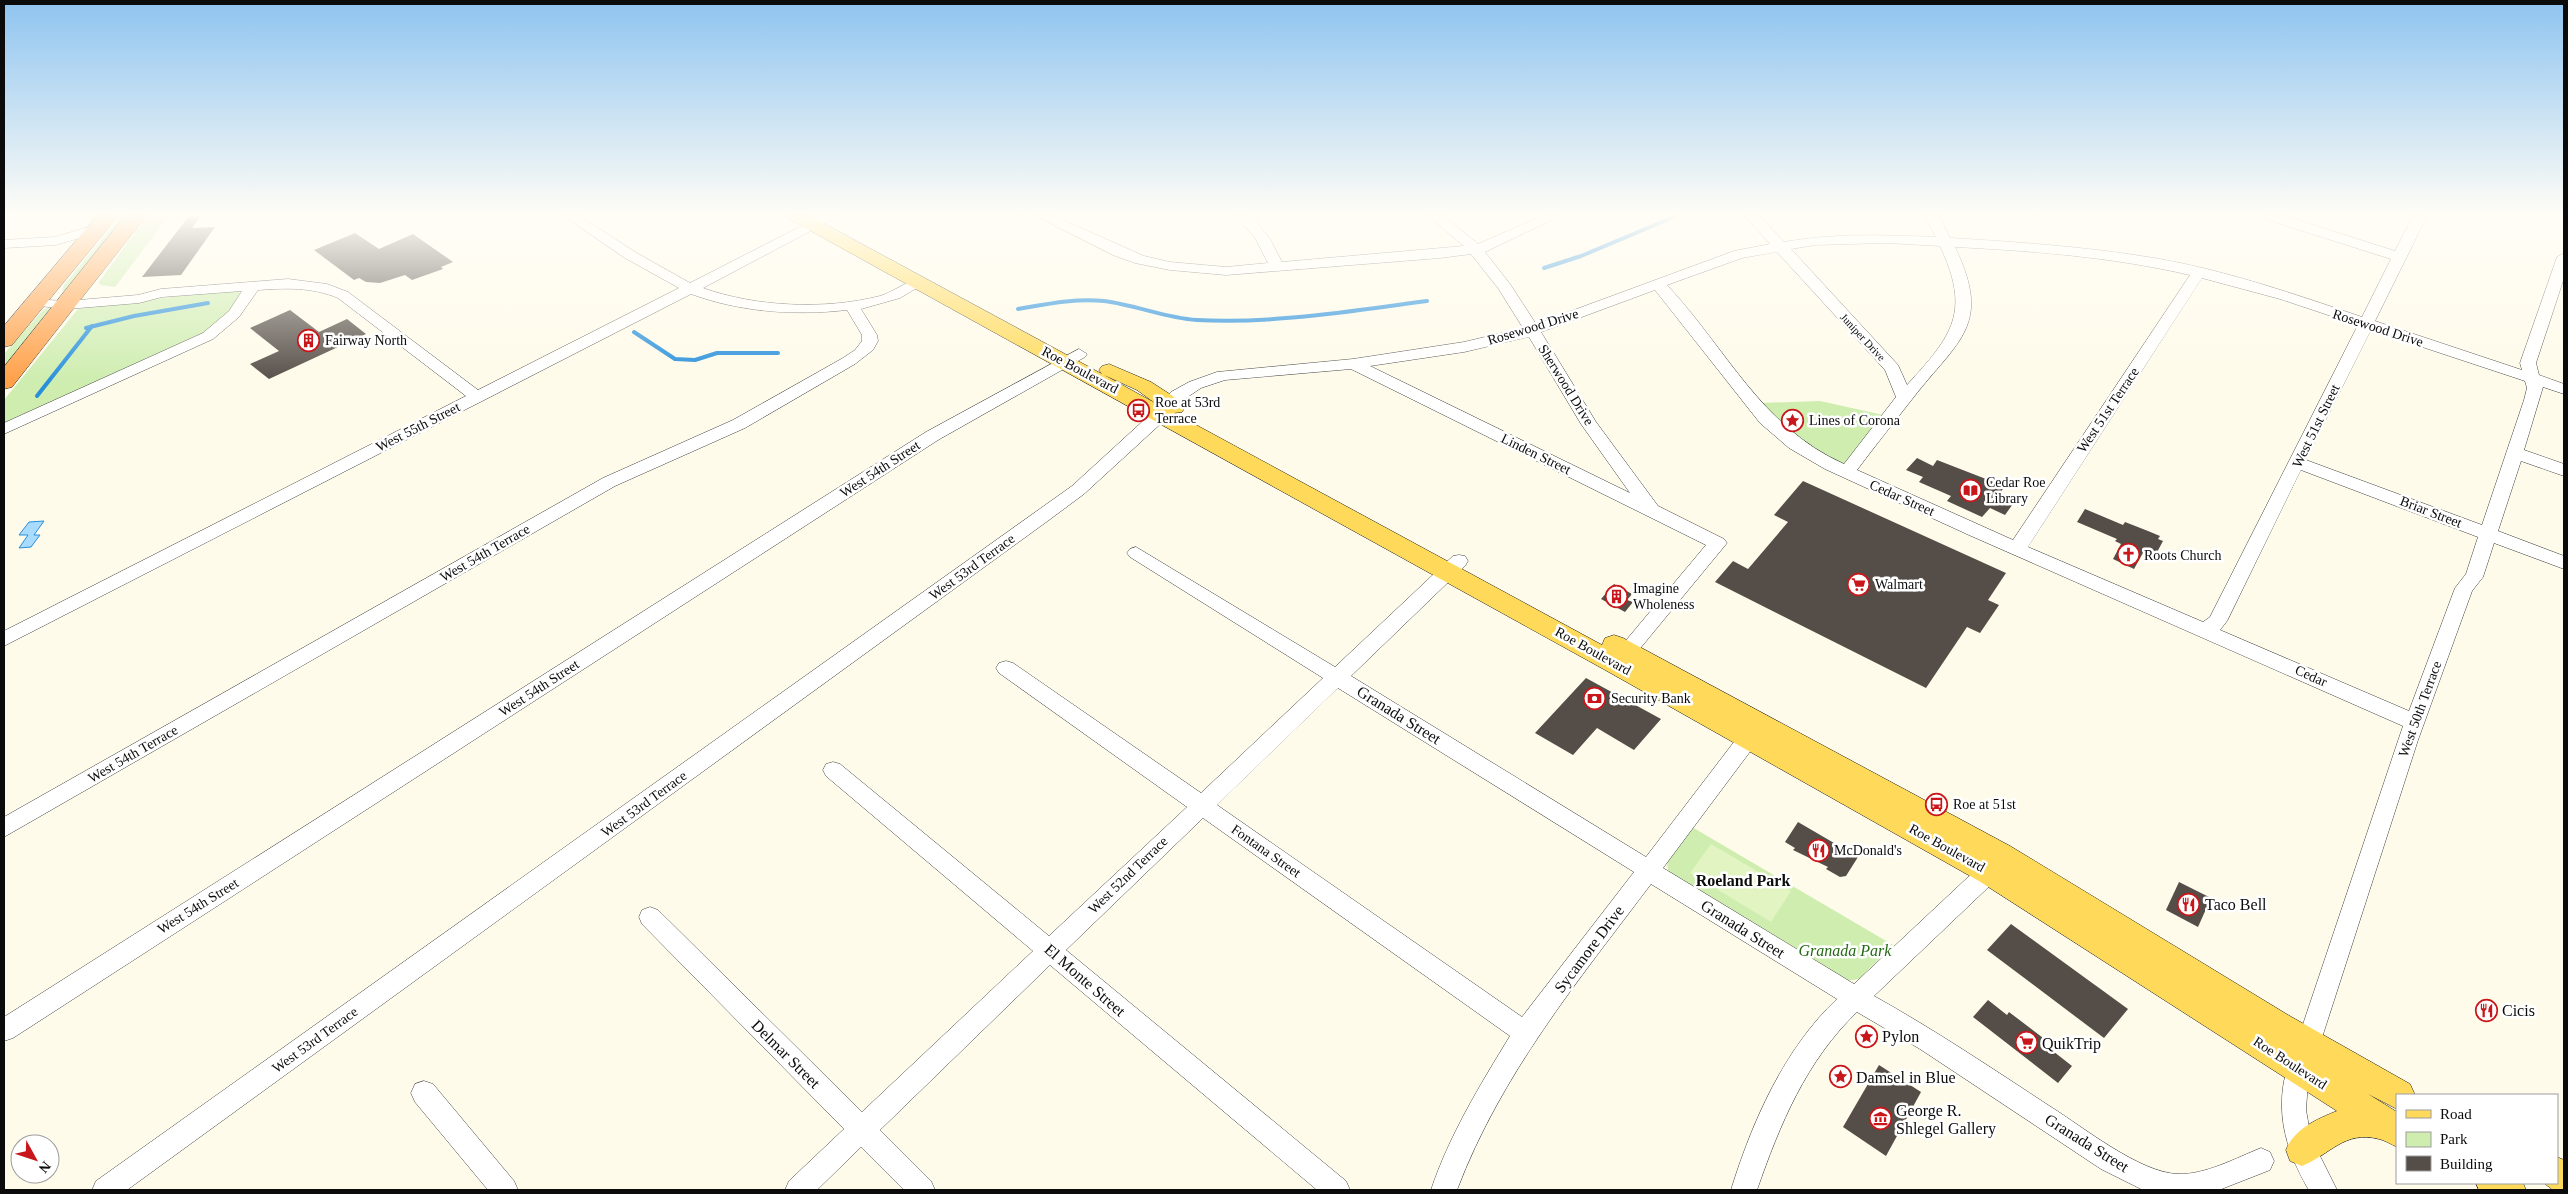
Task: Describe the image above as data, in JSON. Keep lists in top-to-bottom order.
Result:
{
  "streets": {
    "main road": ["Roe Boulevard"],
    "street": [
      "Rosewood Drive",
      "Juniper Drive",
      "Sherwood Drive",
      "West 51st Terrace",
      "West 51st Street",
      "West 55th Street",
      "Linden Street",
      "West 54th Street",
      "Cedar Street",
      "Briar Street",
      "West 54th Terrace",
      "West 53rd Terrace",
      "Cedar",
      "West 50th Terrace",
      "Granada Street",
      "Fontana Street",
      "West 52nd Terrace",
      "Sycamore Drive",
      "El Monte Street",
      "Delmar Street"
    ]
  },
  "crossings": [
    ["Rosewood Drive", "Roe Boulevard"],
    ["Rosewood Drive", "Sherwood Drive"],
    ["Rosewood Drive", "West 51st Terrace"],
    ["Rosewood Drive", "West 51st Street"],
    ["Rosewood Drive", "Linden Street"],
    ["Rosewood Drive", "Cedar Street"],
    ["Rosewood Drive", "West 53rd Terrace"],
    ["Rosewood Drive", "West 50th Terrace"],
    ["Roe Boulevard", "Linden Street"],
    ["Roe Boulevard", "West 54th Street"],
    ["Roe Boulevard", "West 53rd Terrace"],
    ["Roe Boulevard", "West 50th Terrace"],
    ["Roe Boulevard", "West 52nd Terrace"],
    ["Roe Boulevard", "Sycamore Drive"],
    ["Sherwood Drive", "Linden Street"],
    ["West 51st Terrace", "Cedar Street"],
    ["West 51st Street", "Cedar Street"],
    ["West 51st Street", "Briar Street"],
    ["West 51st Street", "Cedar"],
    ["Cedar Street", "Cedar"],
    ["Briar Street", "West 50th Terrace"],
    ["Cedar", "West 50th Terrace"],
    ["Granada Street", "West 52nd Terrace"],
    ["Granada Street", "Sycamore Drive"],
    ["Fontana Street", "West 52nd Terrace"],
    ["Fontana Street", "Sycamore Drive"],
    ["West 52nd Terrace", "El Monte Street"],
    ["West 52nd Terrace", "Delmar Street"]
  ],
  "districts": ["Roeland Park"],
  "parks": ["Granada Park"],
  "places": {
    "building": ["Fairway North", "Imagine Wholeness"],
    "bus stop": ["Roe at 53rd Terrace", "Roe at 51st"],
    "place": ["Lines of Corona", "Pylon", "Damsel in Blue"],
    "library": ["Cedar Roe Library"],
    "church": ["Roots Church"],
    "supermarket": ["Walmart", "QuikTrip"],
    "bank": ["Security Bank"],
    "restaurant": ["McDonald's", "Taco Bell", "Cicis"],
    "museum": ["George R. Shlegel Gallery"]
  },
  "legend": ["Road", "Park", "Building"],
  "north": "bottom right"
}
